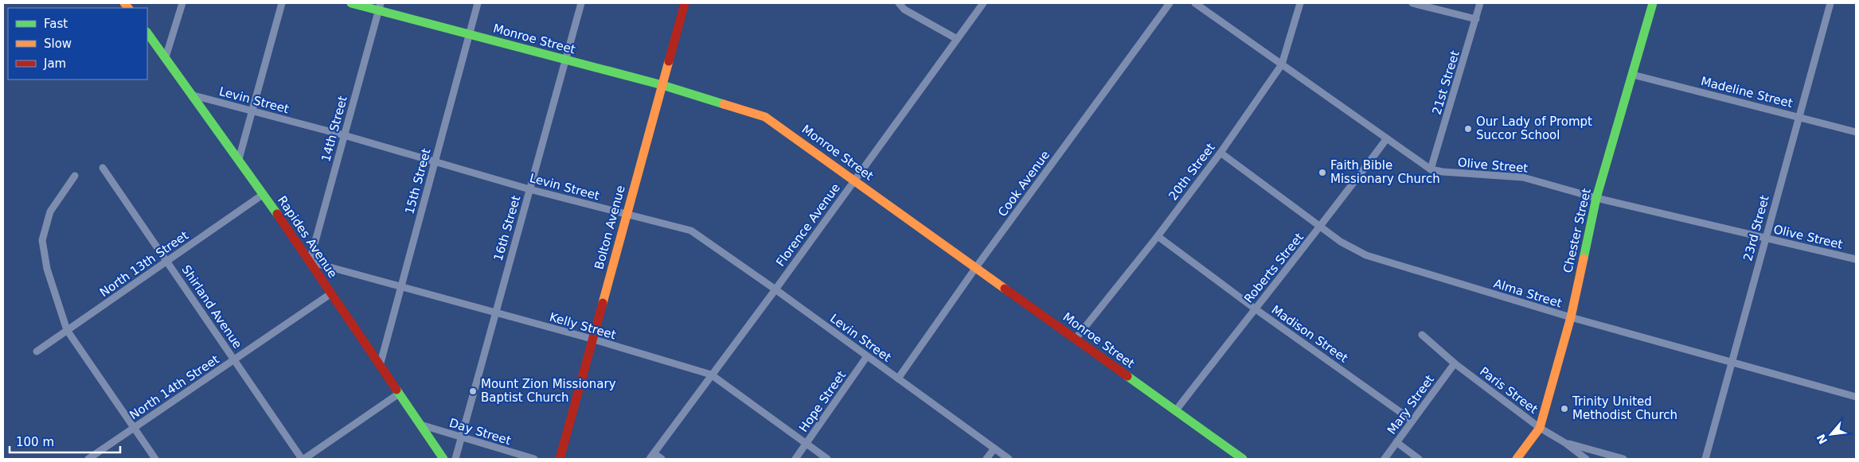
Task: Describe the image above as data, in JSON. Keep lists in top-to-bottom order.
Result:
{
  "streets": {
    "main road": [
      "Monroe Street",
      "Bolton Avenue",
      "Chester Street",
      "Rapides Avenue"
    ],
    "street": [
      "21st Street",
      "Madeline Street",
      "Levin Street",
      "14th Street",
      "Olive Street",
      "20th Street",
      "15th Street",
      "Cook Avenue",
      "Florence Avenue",
      "16th Street",
      "23rd Street",
      "North 13th Street",
      "Roberts Street",
      "Alma Street",
      "Shirland Avenue",
      "Kelly Street",
      "Madison Street",
      "North 14th Street",
      "Paris Street",
      "Hope Street",
      "Mary Street",
      "Day Street"
    ]
  },
  "crossings": [
    ["Monroe Street", "14th Street"],
    ["Monroe Street", "20th Street"],
    ["Monroe Street", "15th Street"],
    ["Monroe Street", "Cook Avenue"],
    ["Monroe Street", "Florence Avenue"],
    ["Monroe Street", "Bolton Avenue"],
    ["Monroe Street", "16th Street"],
    ["Monroe Street", "Roberts Street"],
    ["21st Street", "Olive Street"],
    ["Madeline Street", "23rd Street"],
    ["Madeline Street", "Chester Street"],
    ["Levin Street", "14th Street"],
    ["Levin Street", "15th Street"],
    ["Levin Street", "Cook Avenue"],
    ["Levin Street", "Florence Avenue"],
    ["Levin Street", "Bolton Avenue"],
    ["Levin Street", "16th Street"],
    ["Levin Street", "Rapides Avenue"],
    ["Levin Street", "Hope Street"],
    ["14th Street", "Rapides Avenue"],
    ["14th Street", "Kelly Street"],
    ["Olive Street", "20th Street"],
    ["Olive Street", "23rd Street"],
    ["Olive Street", "Chester Street"],
    ["Olive Street", "Roberts Street"],
    ["20th Street", "Alma Street"],
    ["20th Street", "Madison Street"],
    ["15th Street", "Rapides Avenue"],
    ["15th Street", "Kelly Street"],
    ["Florence Avenue", "Kelly Street"],
    ["Bolton Avenue", "Kelly Street"],
    ["16th Street", "Kelly Street"],
    ["16th Street", "Day Street"],
    ["23rd Street", "Alma Street"],
    ["Chester Street", "Alma Street"],
    ["Chester Street", "Paris Street"],
    ["Rapides Avenue", "North 13th Street"],
    ["Rapides Avenue", "Kelly Street"],
    ["Rapides Avenue", "North 14th Street"],
    ["Rapides Avenue", "Day Street"],
    ["North 13th Street", "Shirland Avenue"],
    ["Roberts Street", "Alma Street"],
    ["Roberts Street", "Madison Street"],
    ["Shirland Avenue", "North 14th Street"],
    ["Kelly Street", "Hope Street"],
    ["Madison Street", "Mary Street"],
    ["Paris Street", "Mary Street"]
  ],
  "places": [
    "Our Lady of Prompt Succor School",
    "Faith Bible Missionary Church",
    "Mount Zion Missionary Baptist Church",
    "Trinity United Methodist Church"
  ],
  "legend": ["Fast", "Slow", "Jam"],
  "scale_bar": "100 m",
  "north": "bottom left"
}
